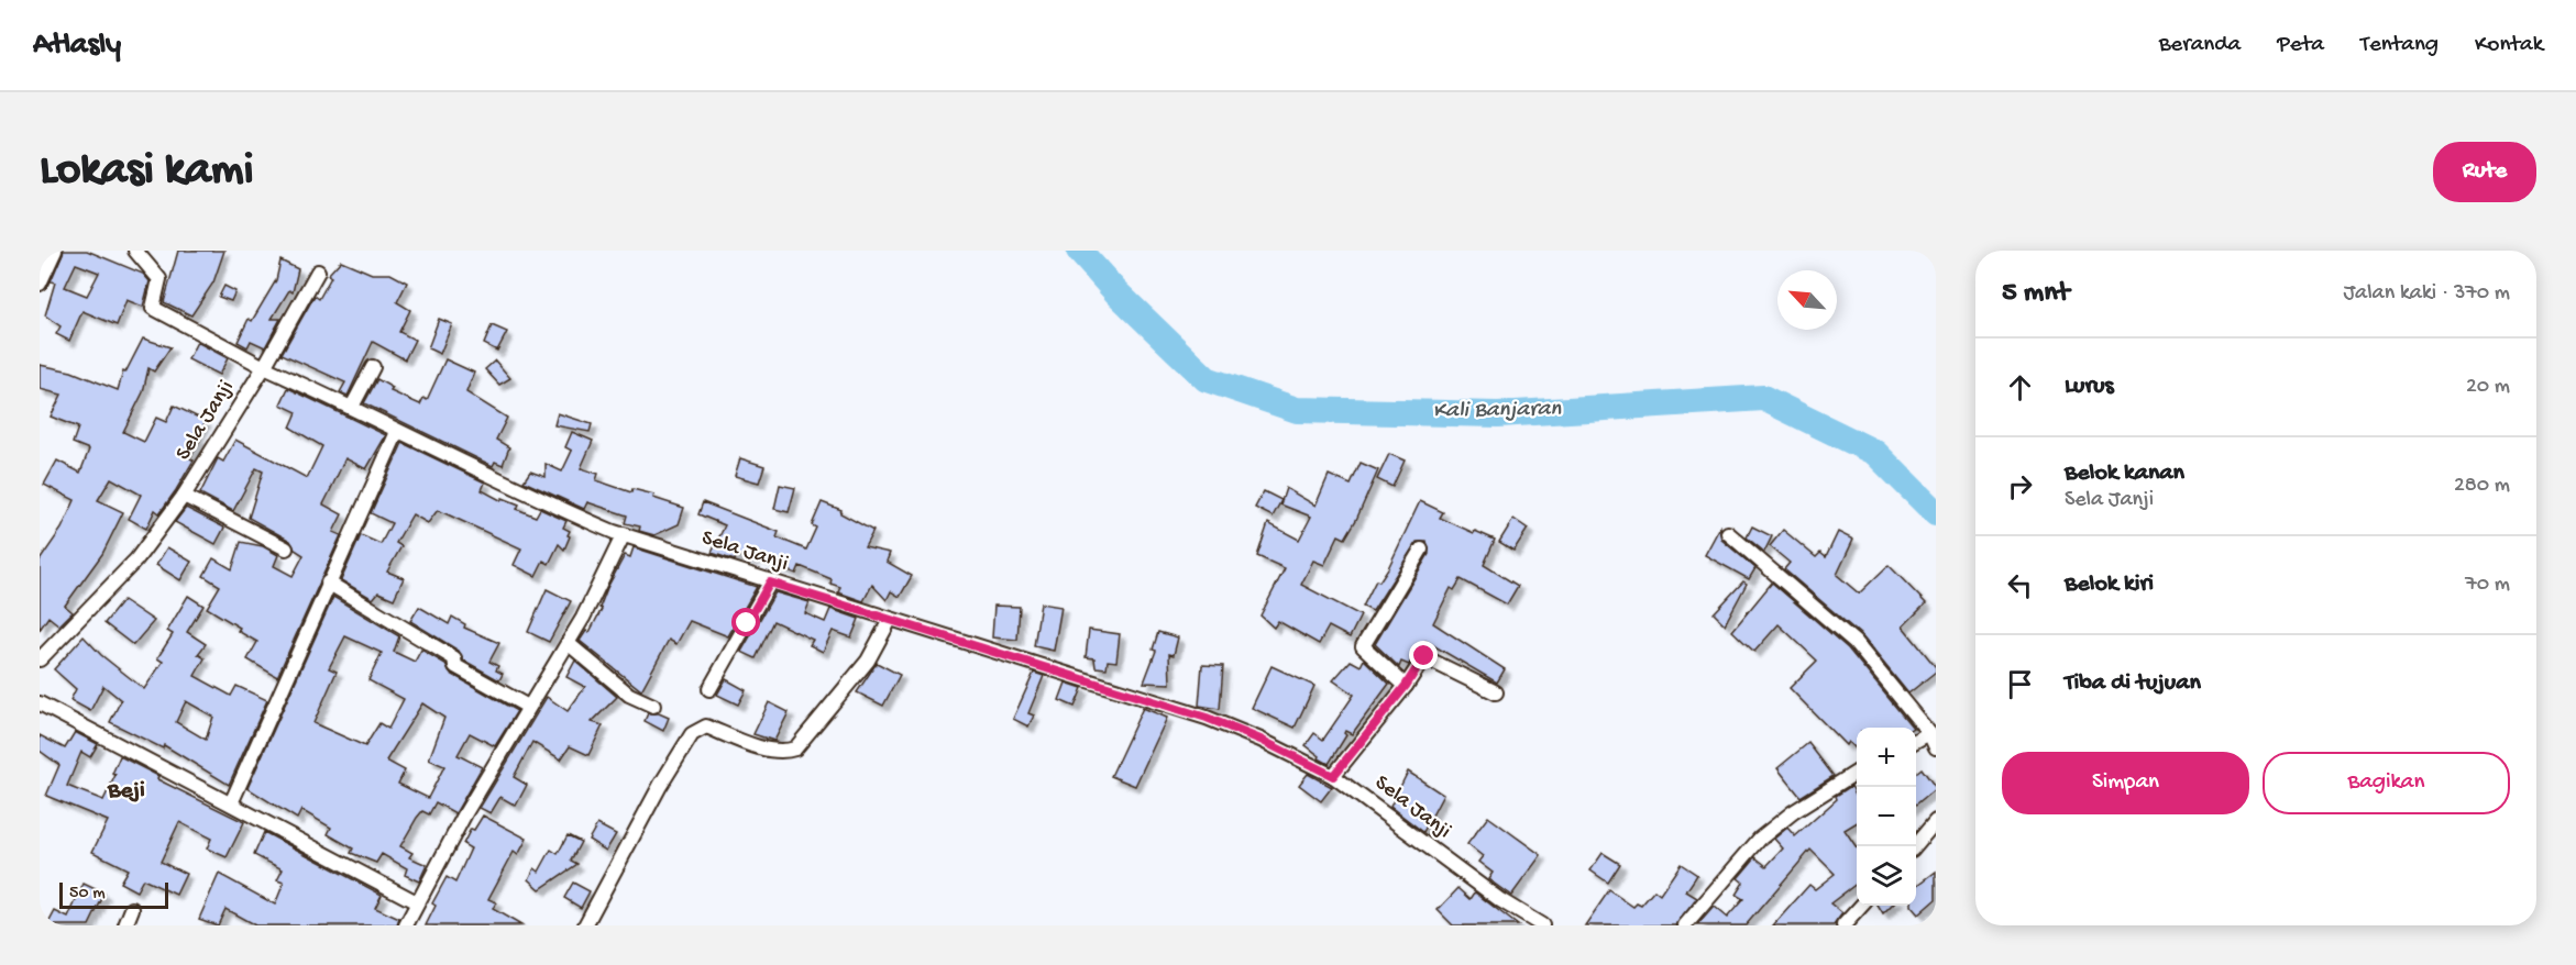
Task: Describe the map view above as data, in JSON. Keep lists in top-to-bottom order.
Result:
{
  "streets": {
    "street": ["Sela Janji"]
  },
  "districts": ["Beji"],
  "water": ["Kali Banjaran"],
  "scale_bar": "50 m",
  "north": "top left",
  "page": {
    "header": "Atlasly",
    "nav": [
      "Beranda",
      "Peta",
      "Tentang",
      "Kontak"
    ],
    "buttons": [
      "Rute",
      ["Simpan", "Bagikan"]
    ],
    "title": "Lokasi kami",
    "heading": ["5 mnt", "Jalan kaki · 370 m"],
    "list": [
      ["Lurus", "20 m"],
      ["Belok kanan", "Sela Janji", "280 m"],
      ["Belok kiri", "70 m"],
      "Tiba di tujuan"
    ],
    "map_buttons": ["+", "−"],
    "scale": "50 m"
  }
}
